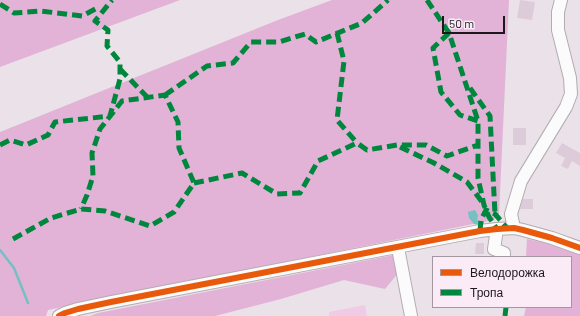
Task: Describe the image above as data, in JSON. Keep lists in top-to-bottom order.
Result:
{
  "legend": ["Велодорожка", "Тропа"],
  "scale_bar": "50 m"
}
